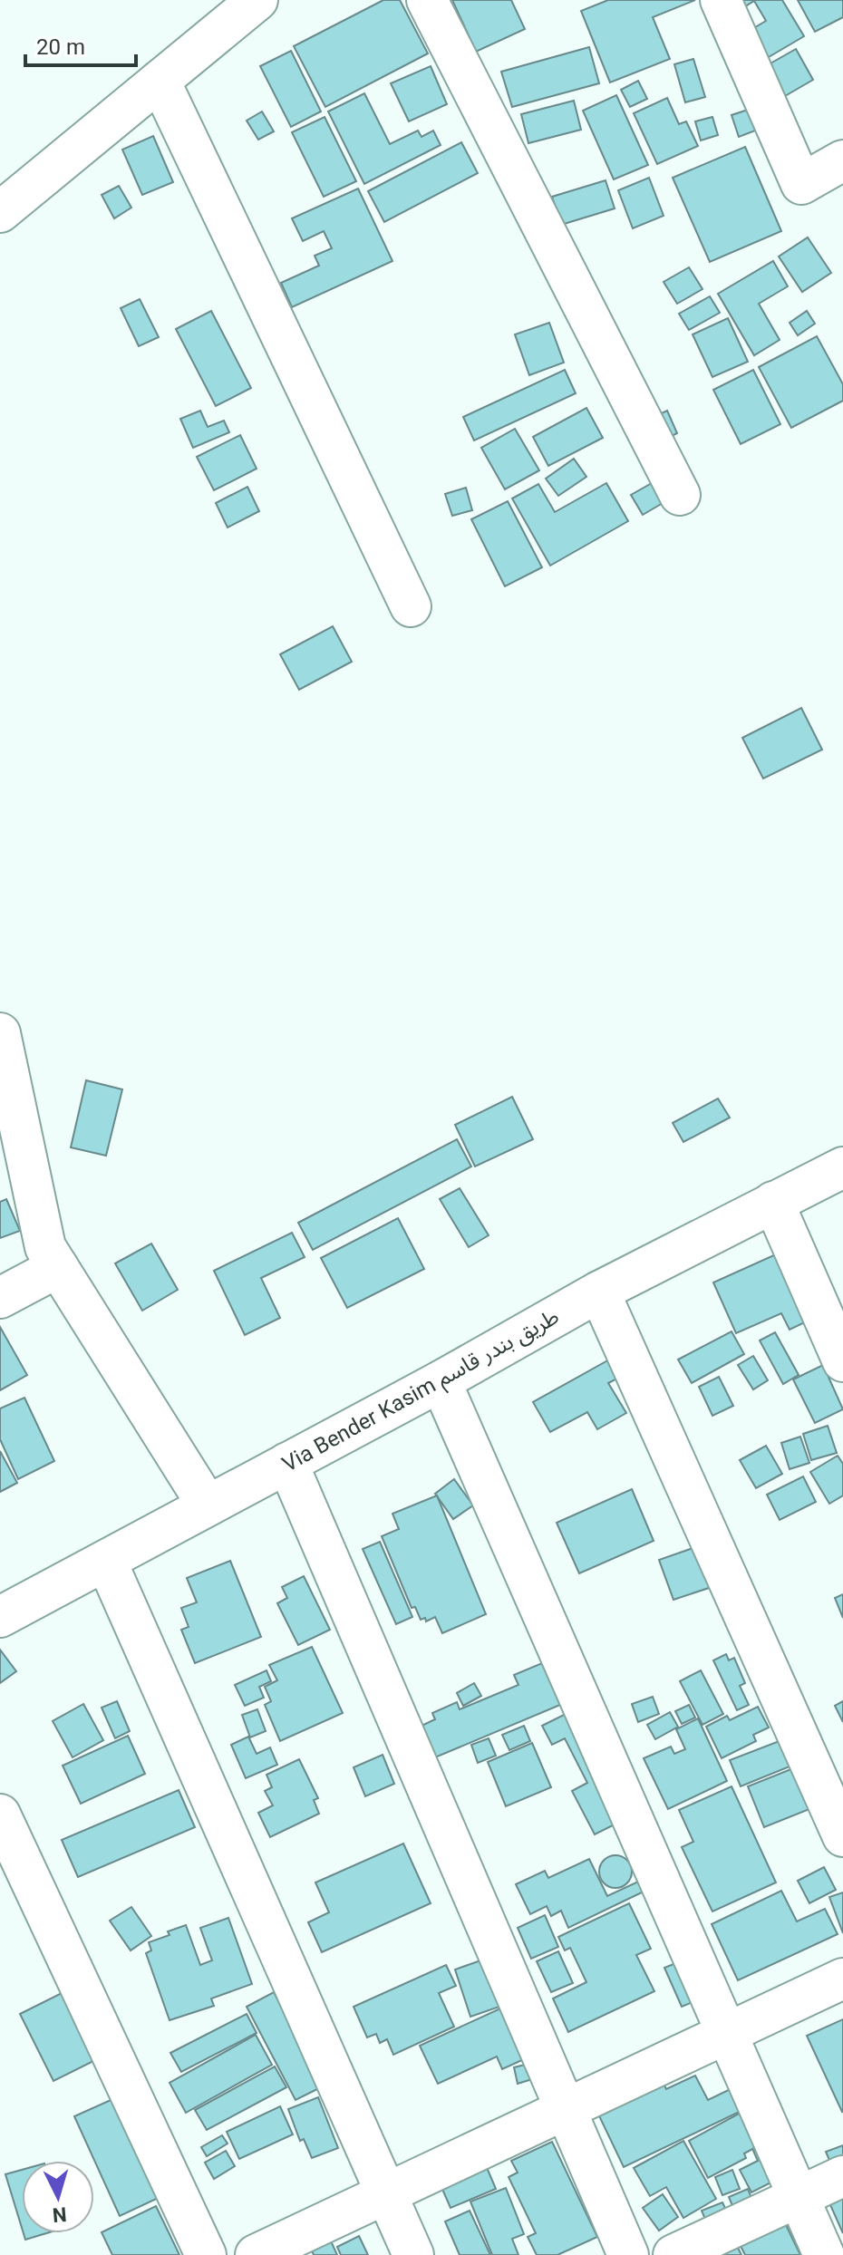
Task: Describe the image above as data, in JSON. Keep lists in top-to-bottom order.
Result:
{
  "streets": {
    "street": ["Via Bender Kasim طريق بندر قاسم"]
  },
  "scale_bar": "20 m",
  "north": "bottom"
}
